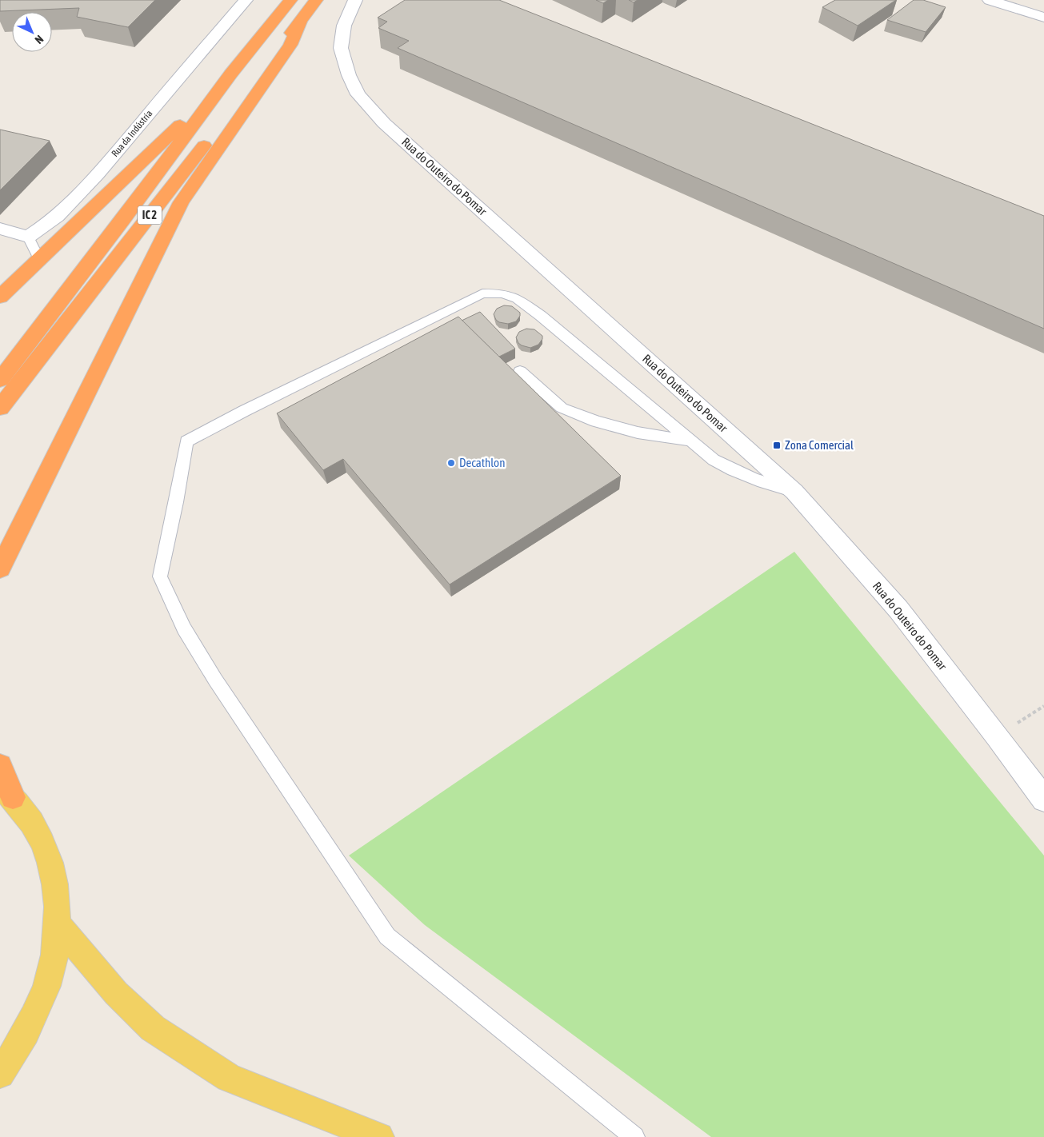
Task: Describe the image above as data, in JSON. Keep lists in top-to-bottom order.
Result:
{
  "streets": {
    "highway": ["IC 2"],
    "street": ["Rua da Indústria", "Rua do Outeiro do Pomar"]
  },
  "places": {
    "transit": ["Zona Comercial"],
    "other": ["Decathlon"]
  },
  "north": "bottom right"
}
